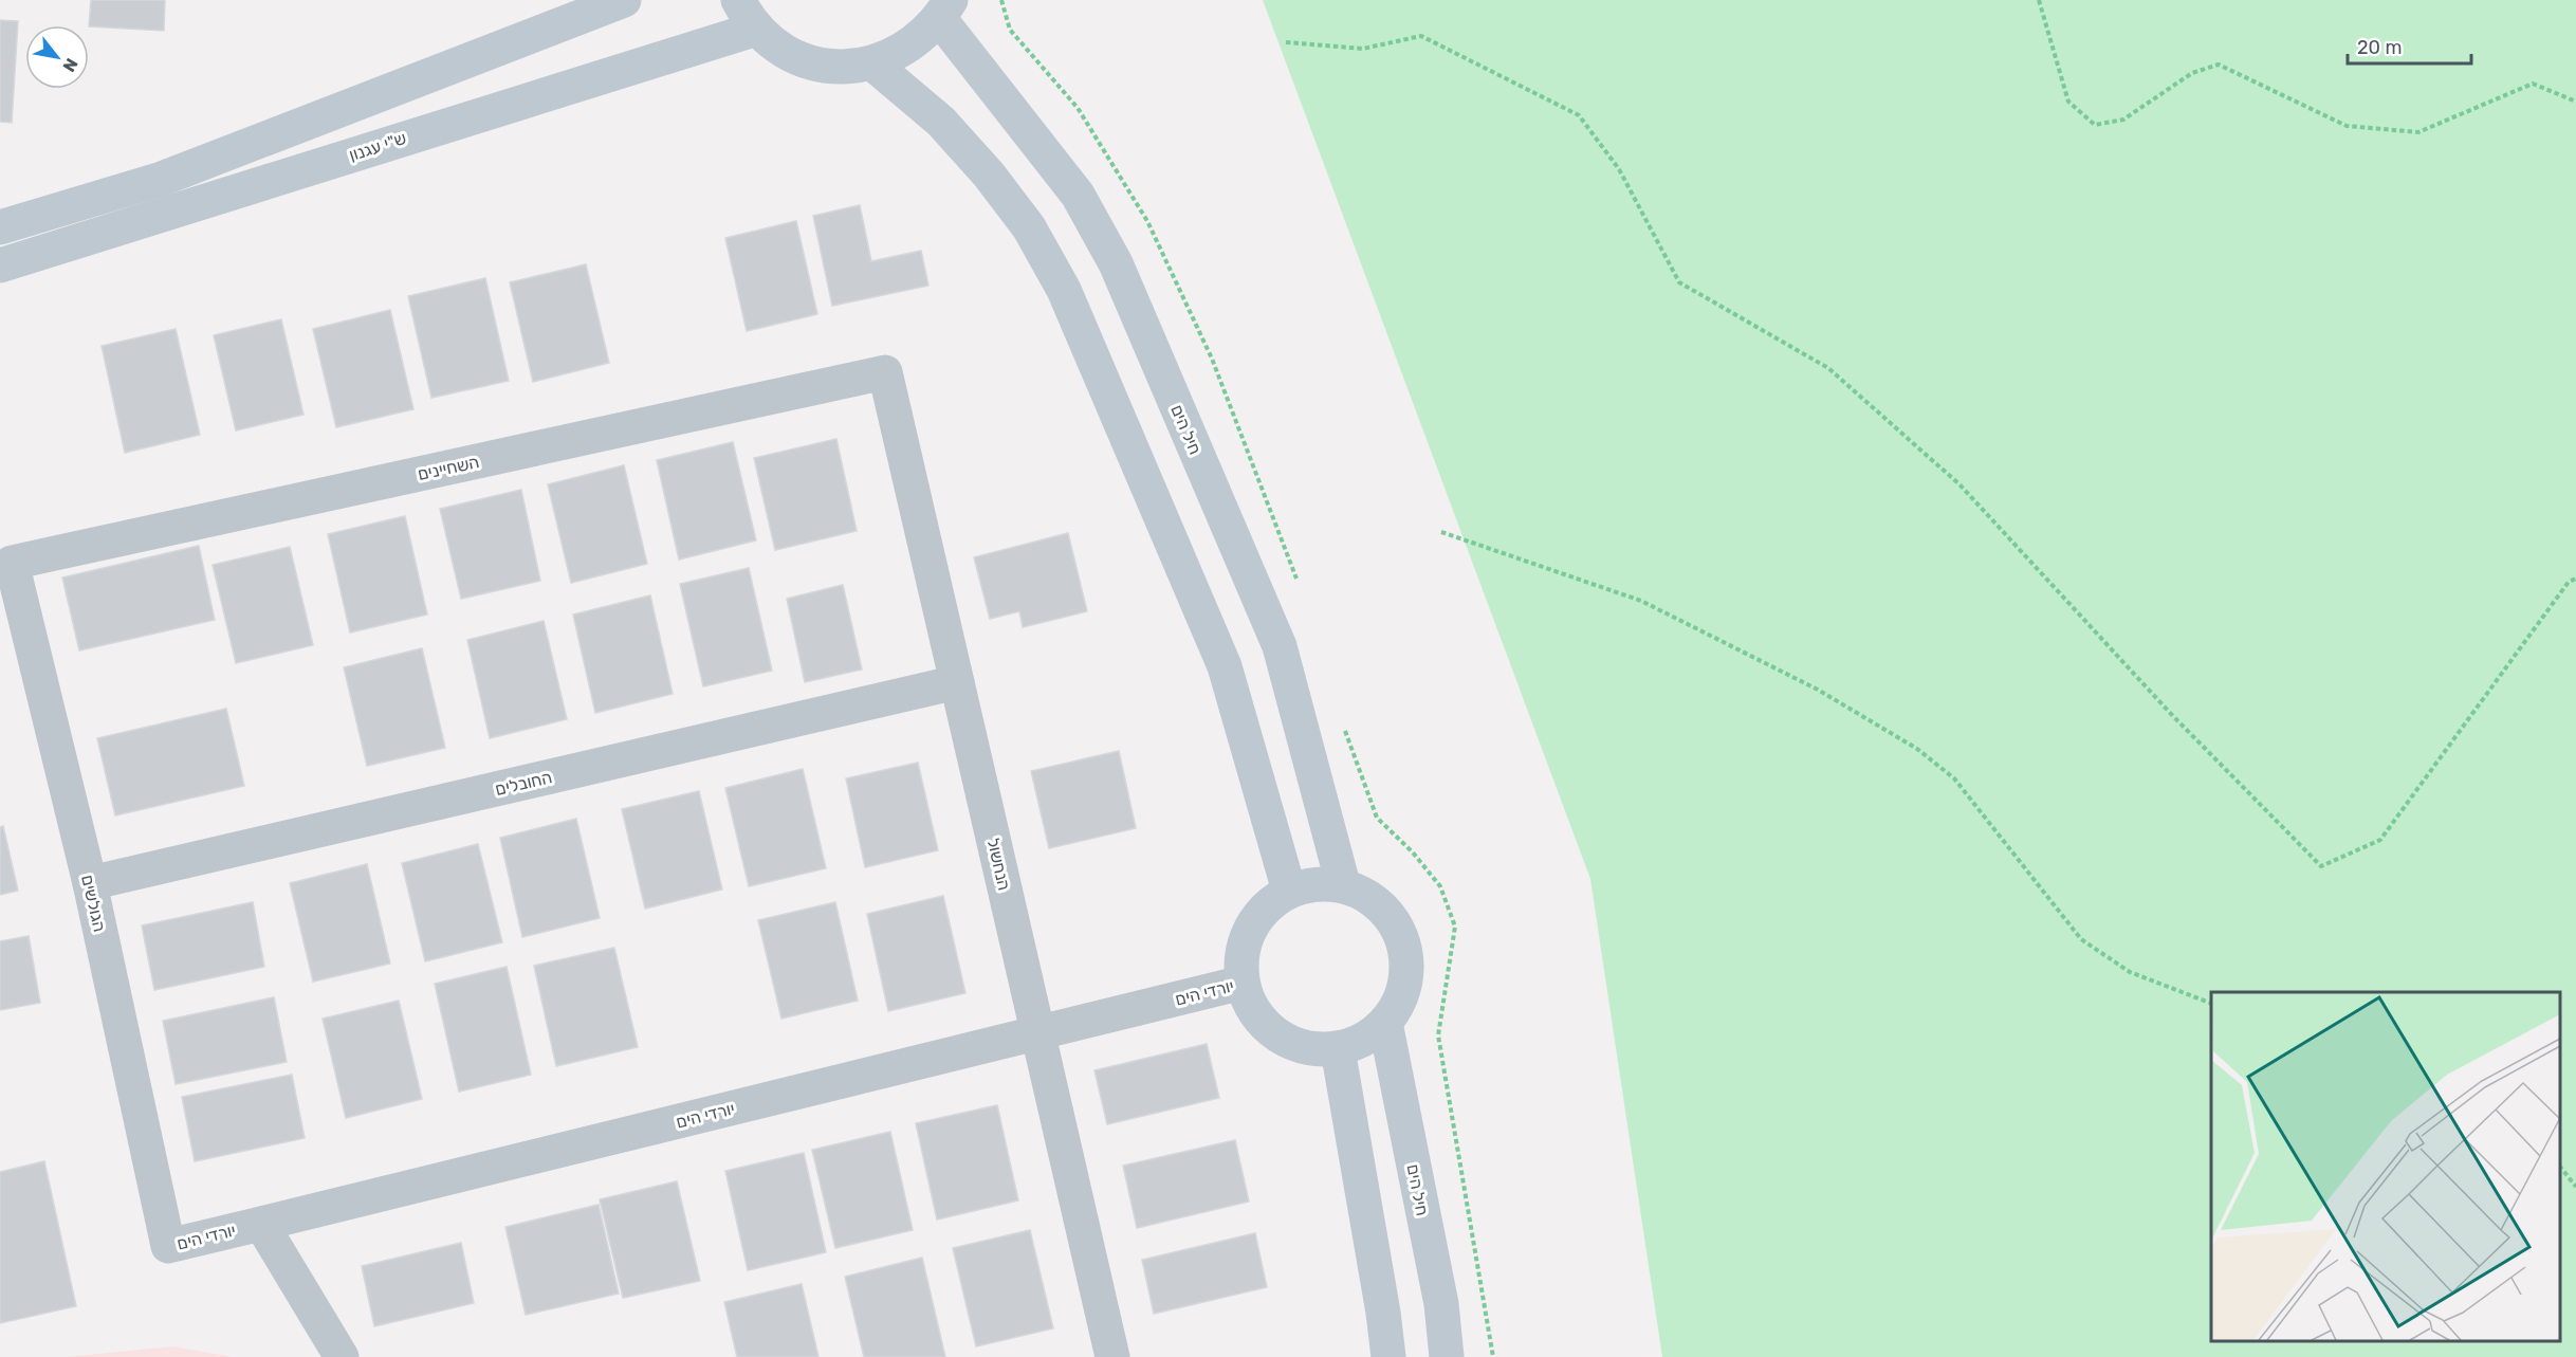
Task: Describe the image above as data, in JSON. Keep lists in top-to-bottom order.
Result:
{
  "streets": {
    "main road": ["ש\"י עגנון", "חיל הים"],
    "street": [
      "השחיינים",
      "החובלים",
      "הנחשול",
      "הגולשים",
      "יורדי הים"
    ]
  },
  "crossings": [
    ["חיל הים", "יורדי הים"],
    ["השחיינים", "הנחשול"],
    ["השחיינים", "הגולשים"],
    ["החובלים", "הנחשול"],
    ["החובלים", "הגולשים"],
    ["הנחשול", "יורדי הים"],
    ["הגולשים", "יורדי הים"]
  ],
  "scale_bar": "20 m",
  "north": "bottom right"
}
